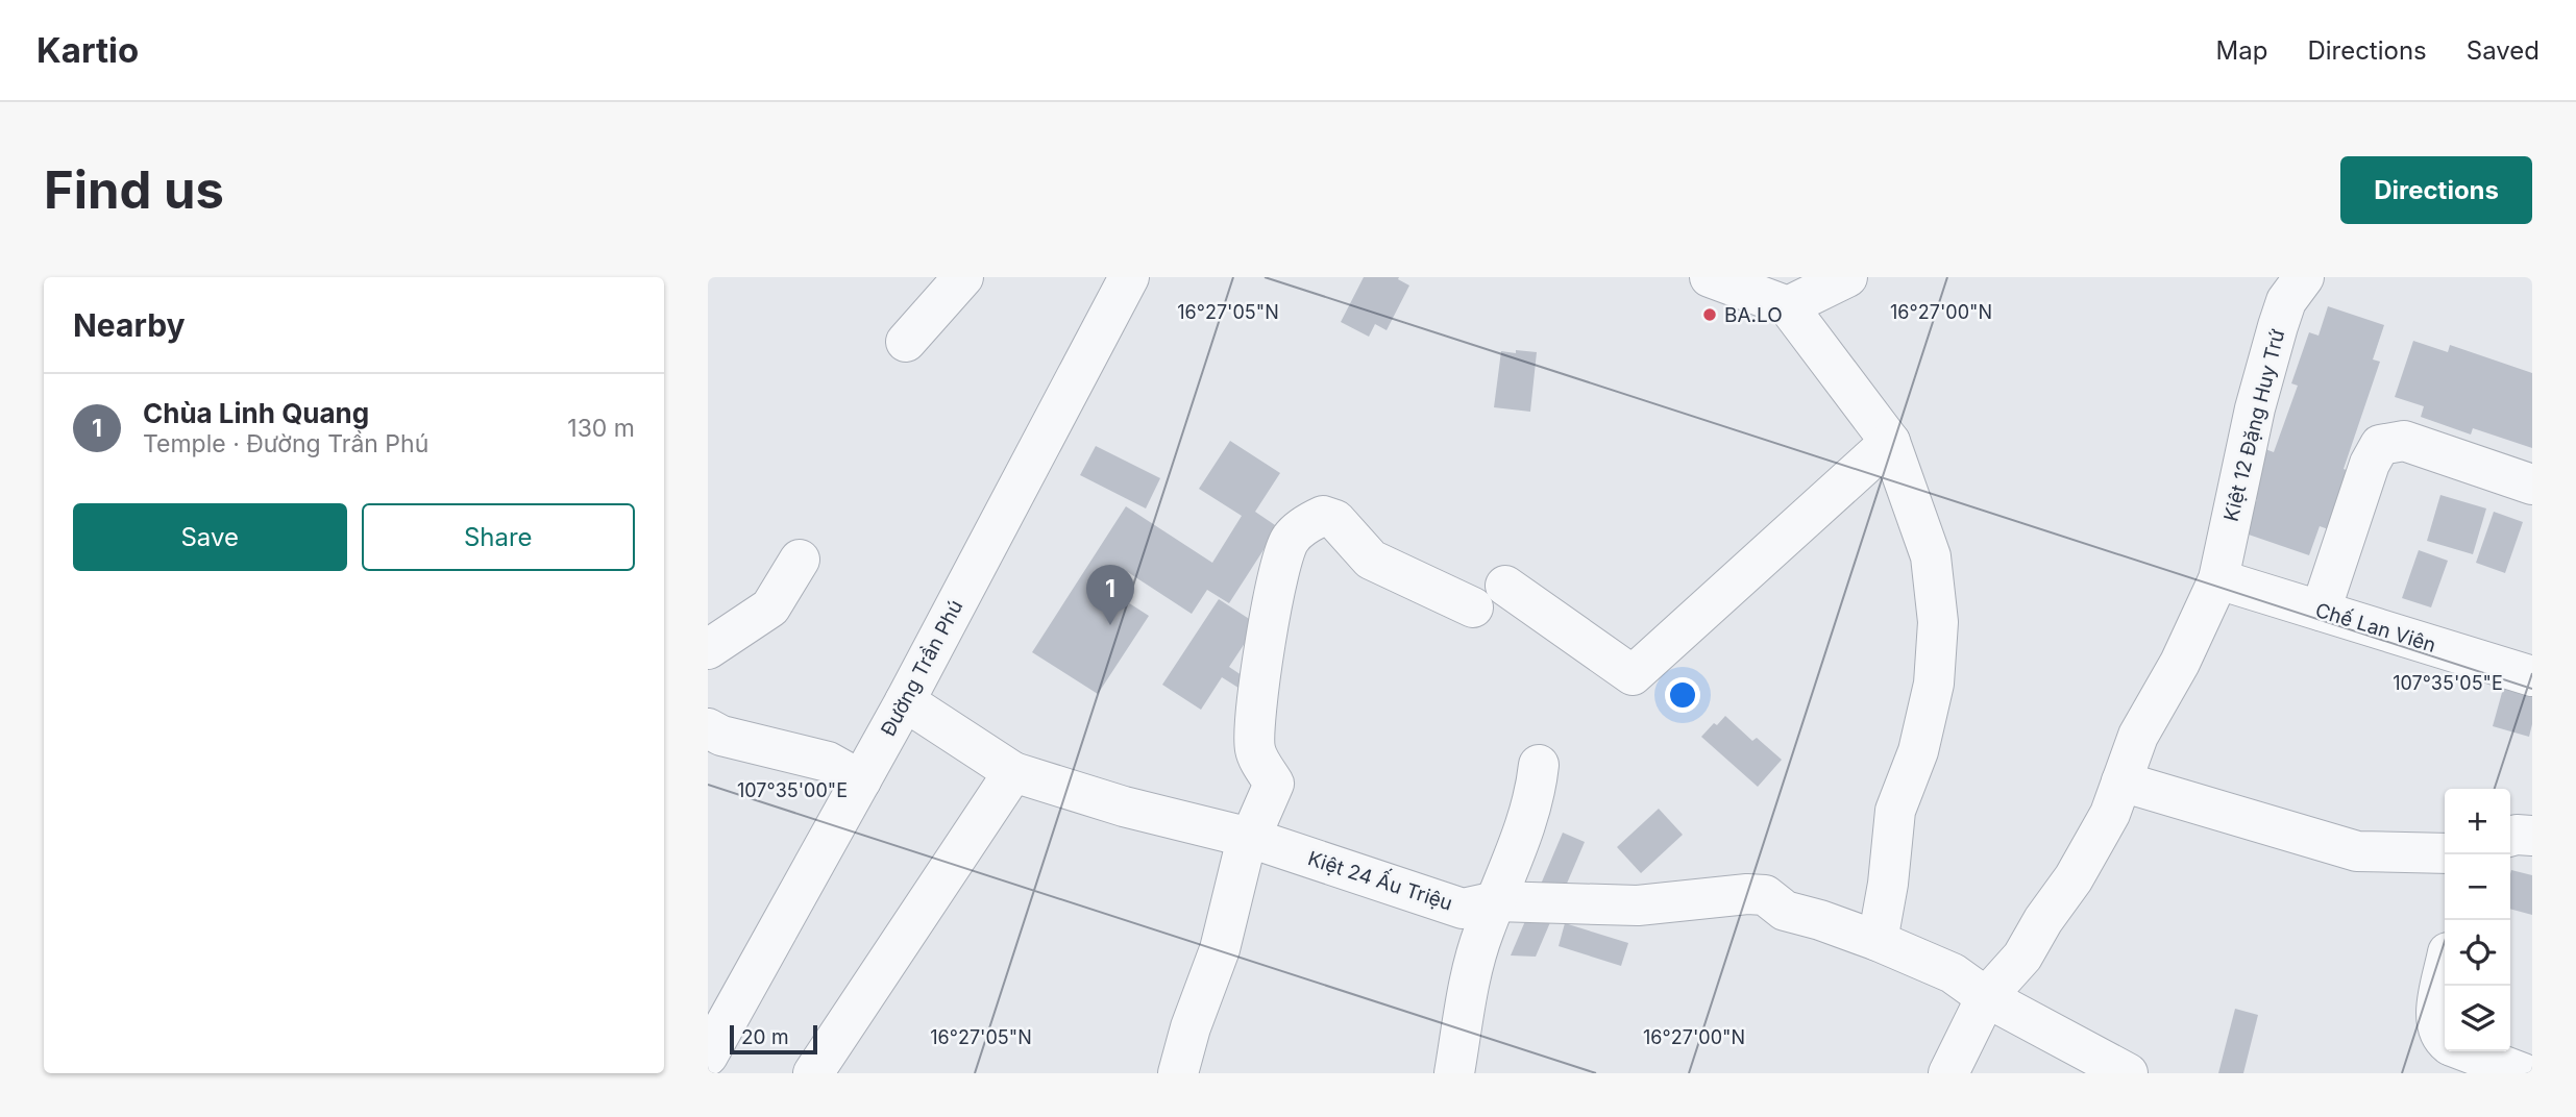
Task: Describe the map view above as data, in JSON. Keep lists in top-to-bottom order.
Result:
{
  "streets": {
    "street": [
      "Kiệt 12 Đặng Huy Trứ",
      "Chế Lan Viên",
      "Đường Trần Phú",
      "Kiệt 24 Ấu Triệu"
    ]
  },
  "crossings": [
    ["Kiệt 12 Đặng Huy Trứ", "Chế Lan Viên"],
    ["Kiệt 12 Đặng Huy Trứ", "Kiệt 24 Ấu Triệu"],
    ["Đường Trần Phú", "Kiệt 24 Ấu Triệu"]
  ],
  "places": ["BA.LO"],
  "scale_bar": "20 m",
  "page": {
    "header": "Kartio",
    "nav": ["Map", "Directions", "Saved"],
    "buttons": [
      "Directions",
      ["Save", "Share"]
    ],
    "title": "Find us",
    "heading": "Nearby",
    "list": [
      {
        "mark": "1",
        "name": "Chùa Linh Quang",
        "note": "Temple · Đường Trần Phú",
        "value": "130 m"
      }
    ],
    "pins": "1",
    "map_buttons": ["+", "−"],
    "scale": "20 m"
  },
  "coordinates": [
    "16°27'05\"N",
    "16°27'00\"N",
    "107°35'05\"E",
    "107°35'00\"E"
  ]
}
